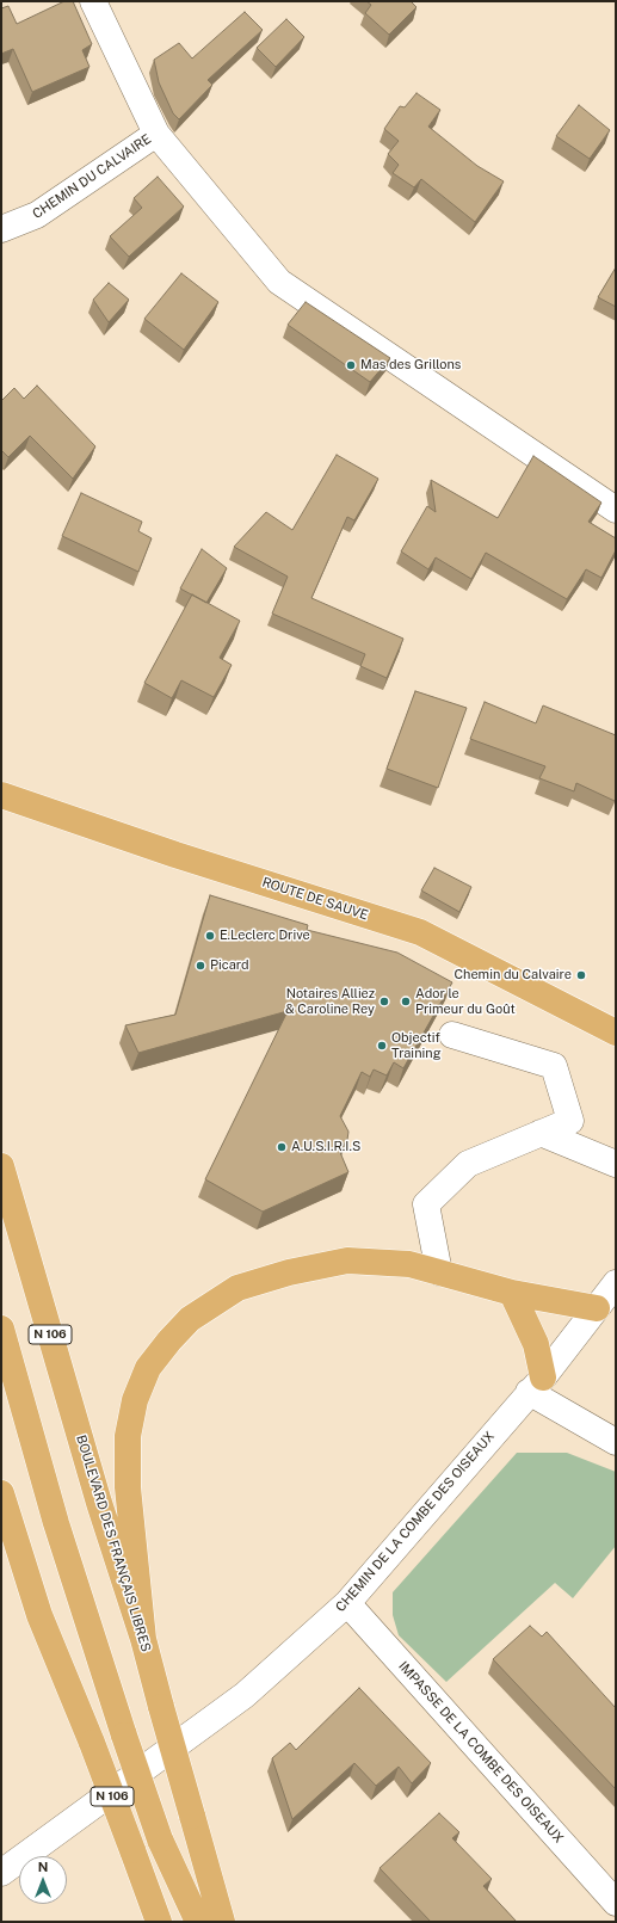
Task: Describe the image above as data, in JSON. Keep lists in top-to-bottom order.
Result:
{
  "streets": {
    "main road": ["ROUTE DE SAUVE", "N 106", "BOULEVARD DES FRANÇAIS LIBRES"],
    "street": ["CHEMIN DU CALVAIRE", "CHEMIN DE LA COMBE DES OISEAUX", "IMPASSE DE LA COMBE DES OISEAUX"]
  },
  "crossings": [
    ["CHEMIN DE LA COMBE DES OISEAUX", "IMPASSE DE LA COMBE DES OISEAUX"]
  ],
  "places": [
    "Mas des Grillons",
    "E.Leclerc Drive",
    "Picard",
    "Chemin du Calvaire",
    "Notaires Alliez & Caroline Rey",
    "Ador le Primeur du Goût",
    "Objectif Training",
    "A.U.S.I.R.I.S"
  ],
  "north": "top"
}
